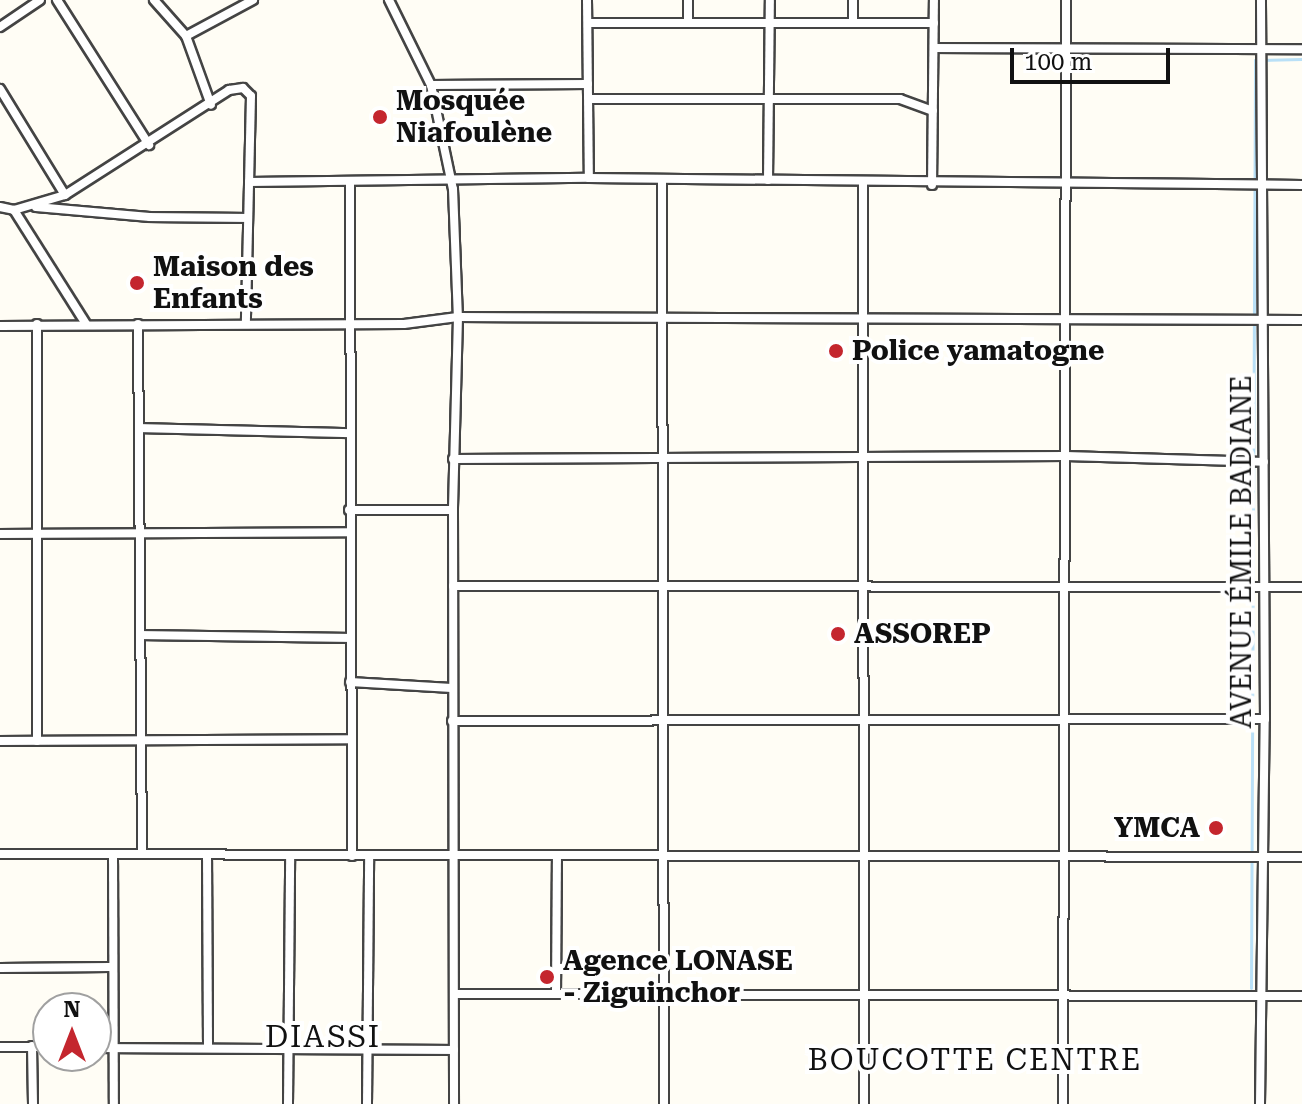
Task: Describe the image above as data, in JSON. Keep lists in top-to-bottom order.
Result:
{
  "streets": {
    "street": ["AVENUE ÉMILE BADIANE"]
  },
  "districts": ["DIASSI", "BOUCOTTE CENTRE"],
  "places": [
    "Mosquée Niafoulène",
    "Maison des Enfants",
    "Police yamatogne",
    "ASSOREP",
    "YMCA",
    "Agence LONASE - Ziguinchor"
  ],
  "scale_bar": "100 m",
  "north": "top"
}
